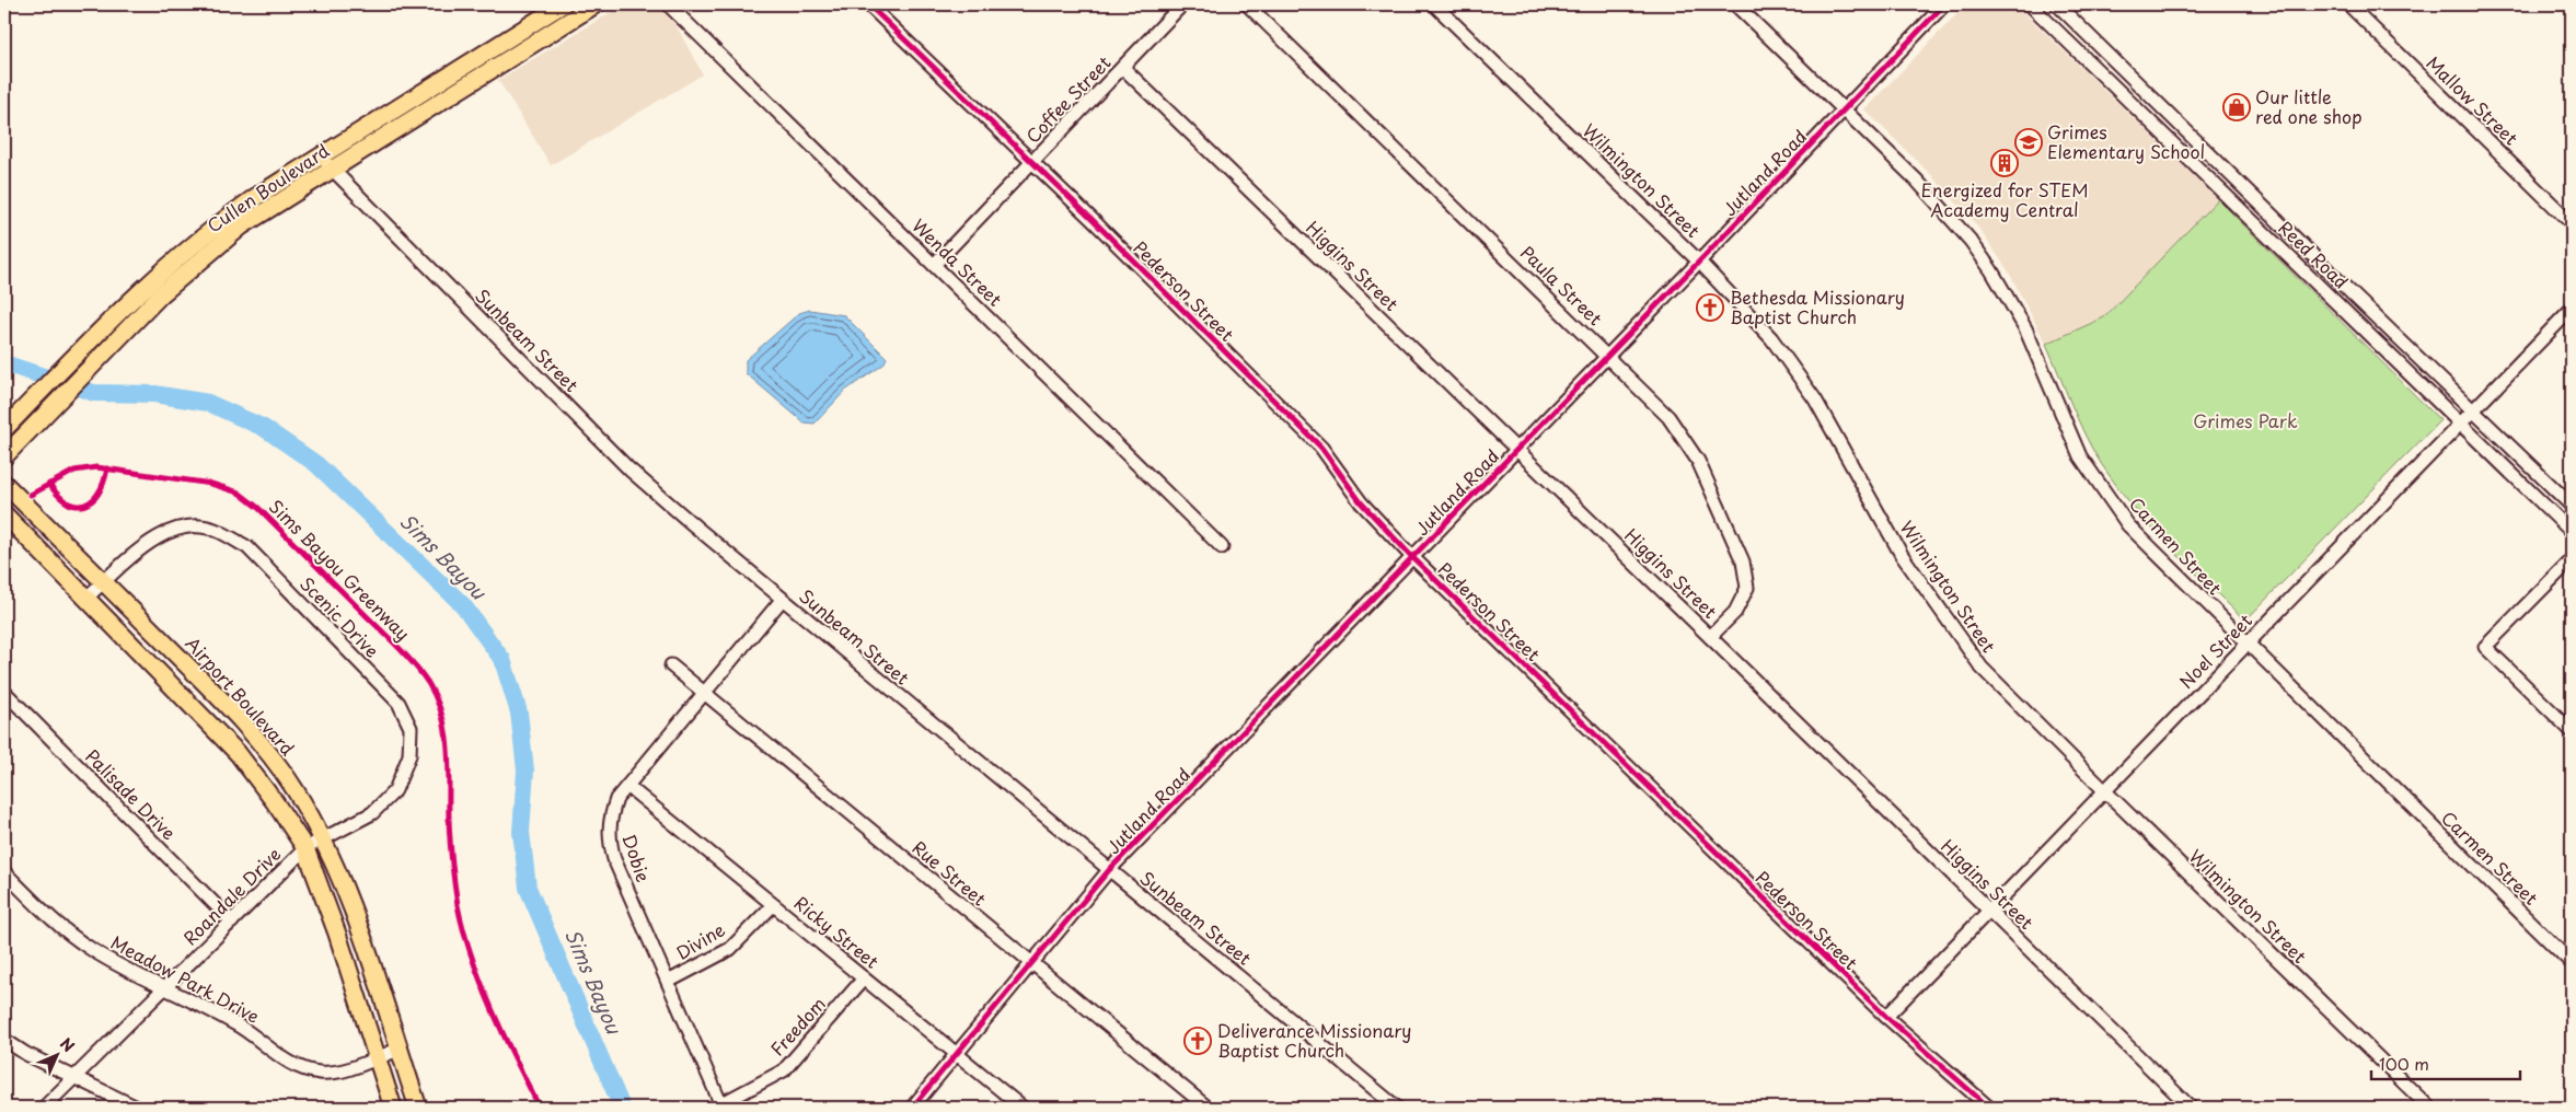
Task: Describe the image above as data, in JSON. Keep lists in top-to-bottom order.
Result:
{
  "streets": {
    "main road": ["Cullen Boulevard", "Airport Boulevard"],
    "street": [
      "Coffee Street",
      "Mallow Street",
      "Jutland Road",
      "Wilmington Street",
      "Reed Road",
      "Wenda Street",
      "Higgins Street",
      "Paula Street",
      "Pederson Street",
      "Sunbeam Street",
      "Carmen Street",
      "Scenic Drive",
      "Noel Street",
      "Palisade Drive",
      "Dobie",
      "Rue Street",
      "Roandale Drive",
      "Ricky Street",
      "Divine",
      "Meadow Park Drive",
      "Freedom"
    ],
    "cycle path": ["Sims Bayou Greenway"]
  },
  "crossings": [
    ["Coffee Street", "Wenda Street"],
    ["Coffee Street", "Higgins Street"],
    ["Coffee Street", "Pederson Street"],
    ["Jutland Road", "Wilmington Street"],
    ["Jutland Road", "Higgins Street"],
    ["Jutland Road", "Paula Street"],
    ["Jutland Road", "Pederson Street"],
    ["Jutland Road", "Sunbeam Street"],
    ["Jutland Road", "Carmen Street"],
    ["Jutland Road", "Rue Street"],
    ["Jutland Road", "Ricky Street"],
    ["Wilmington Street", "Noel Street"],
    ["Cullen Boulevard", "Sunbeam Street"],
    ["Reed Road", "Noel Street"],
    ["Higgins Street", "Paula Street"],
    ["Higgins Street", "Noel Street"],
    ["Pederson Street", "Noel Street"],
    ["Sunbeam Street", "Dobie"],
    ["Carmen Street", "Noel Street"],
    ["Scenic Drive", "Airport Boulevard"],
    ["Scenic Drive", "Roandale Drive"],
    ["Airport Boulevard", "Meadow Park Drive"],
    ["Palisade Drive", "Roandale Drive"],
    ["Dobie", "Rue Street"],
    ["Dobie", "Ricky Street"],
    ["Dobie", "Divine"],
    ["Dobie", "Freedom"],
    ["Roandale Drive", "Meadow Park Drive"],
    ["Ricky Street", "Divine"],
    ["Ricky Street", "Freedom"]
  ],
  "water": ["Sims Bayou"],
  "parks": ["Grimes Park"],
  "places": {
    "shop": ["Our little red one shop"],
    "school or university": ["Grimes Elementary School"],
    "building": ["Energized for STEM Academy Central"],
    "church": ["Bethesda Missionary Baptist Church", "Deliverance Missionary Baptist Church"]
  },
  "scale_bar": "100 m",
  "north": "top right"
}
